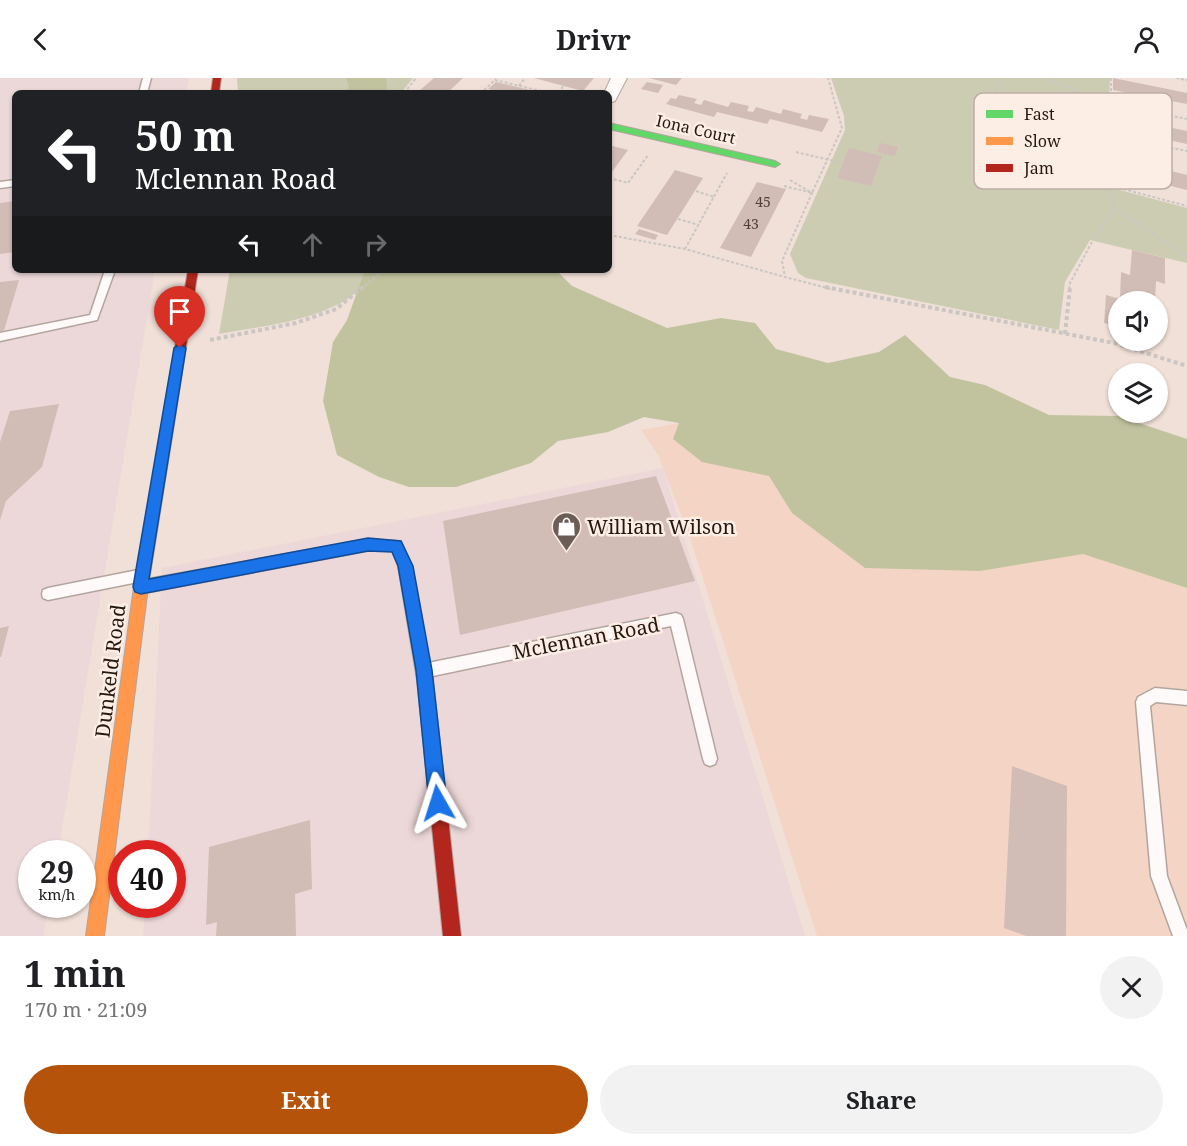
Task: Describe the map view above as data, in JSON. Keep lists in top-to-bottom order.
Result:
{
  "streets": {
    "street": ["Iona Court", "Dunkeld Road"],
    "lane": ["Mclennan Road"]
  },
  "places": {
    "shop": ["William Wilson"]
  },
  "house_numbers": ["45", "43"],
  "legend": ["Fast", "Slow", "Jam"],
  "page": {
    "header": "Drivr",
    "turn": ["50 m", "Mclennan Road"],
    "speed": "29 km/h",
    "limit": "40",
    "heading": ["1 min", "170 m · 21:09"],
    "buttons": ["Exit", "Share"]
  }
}
